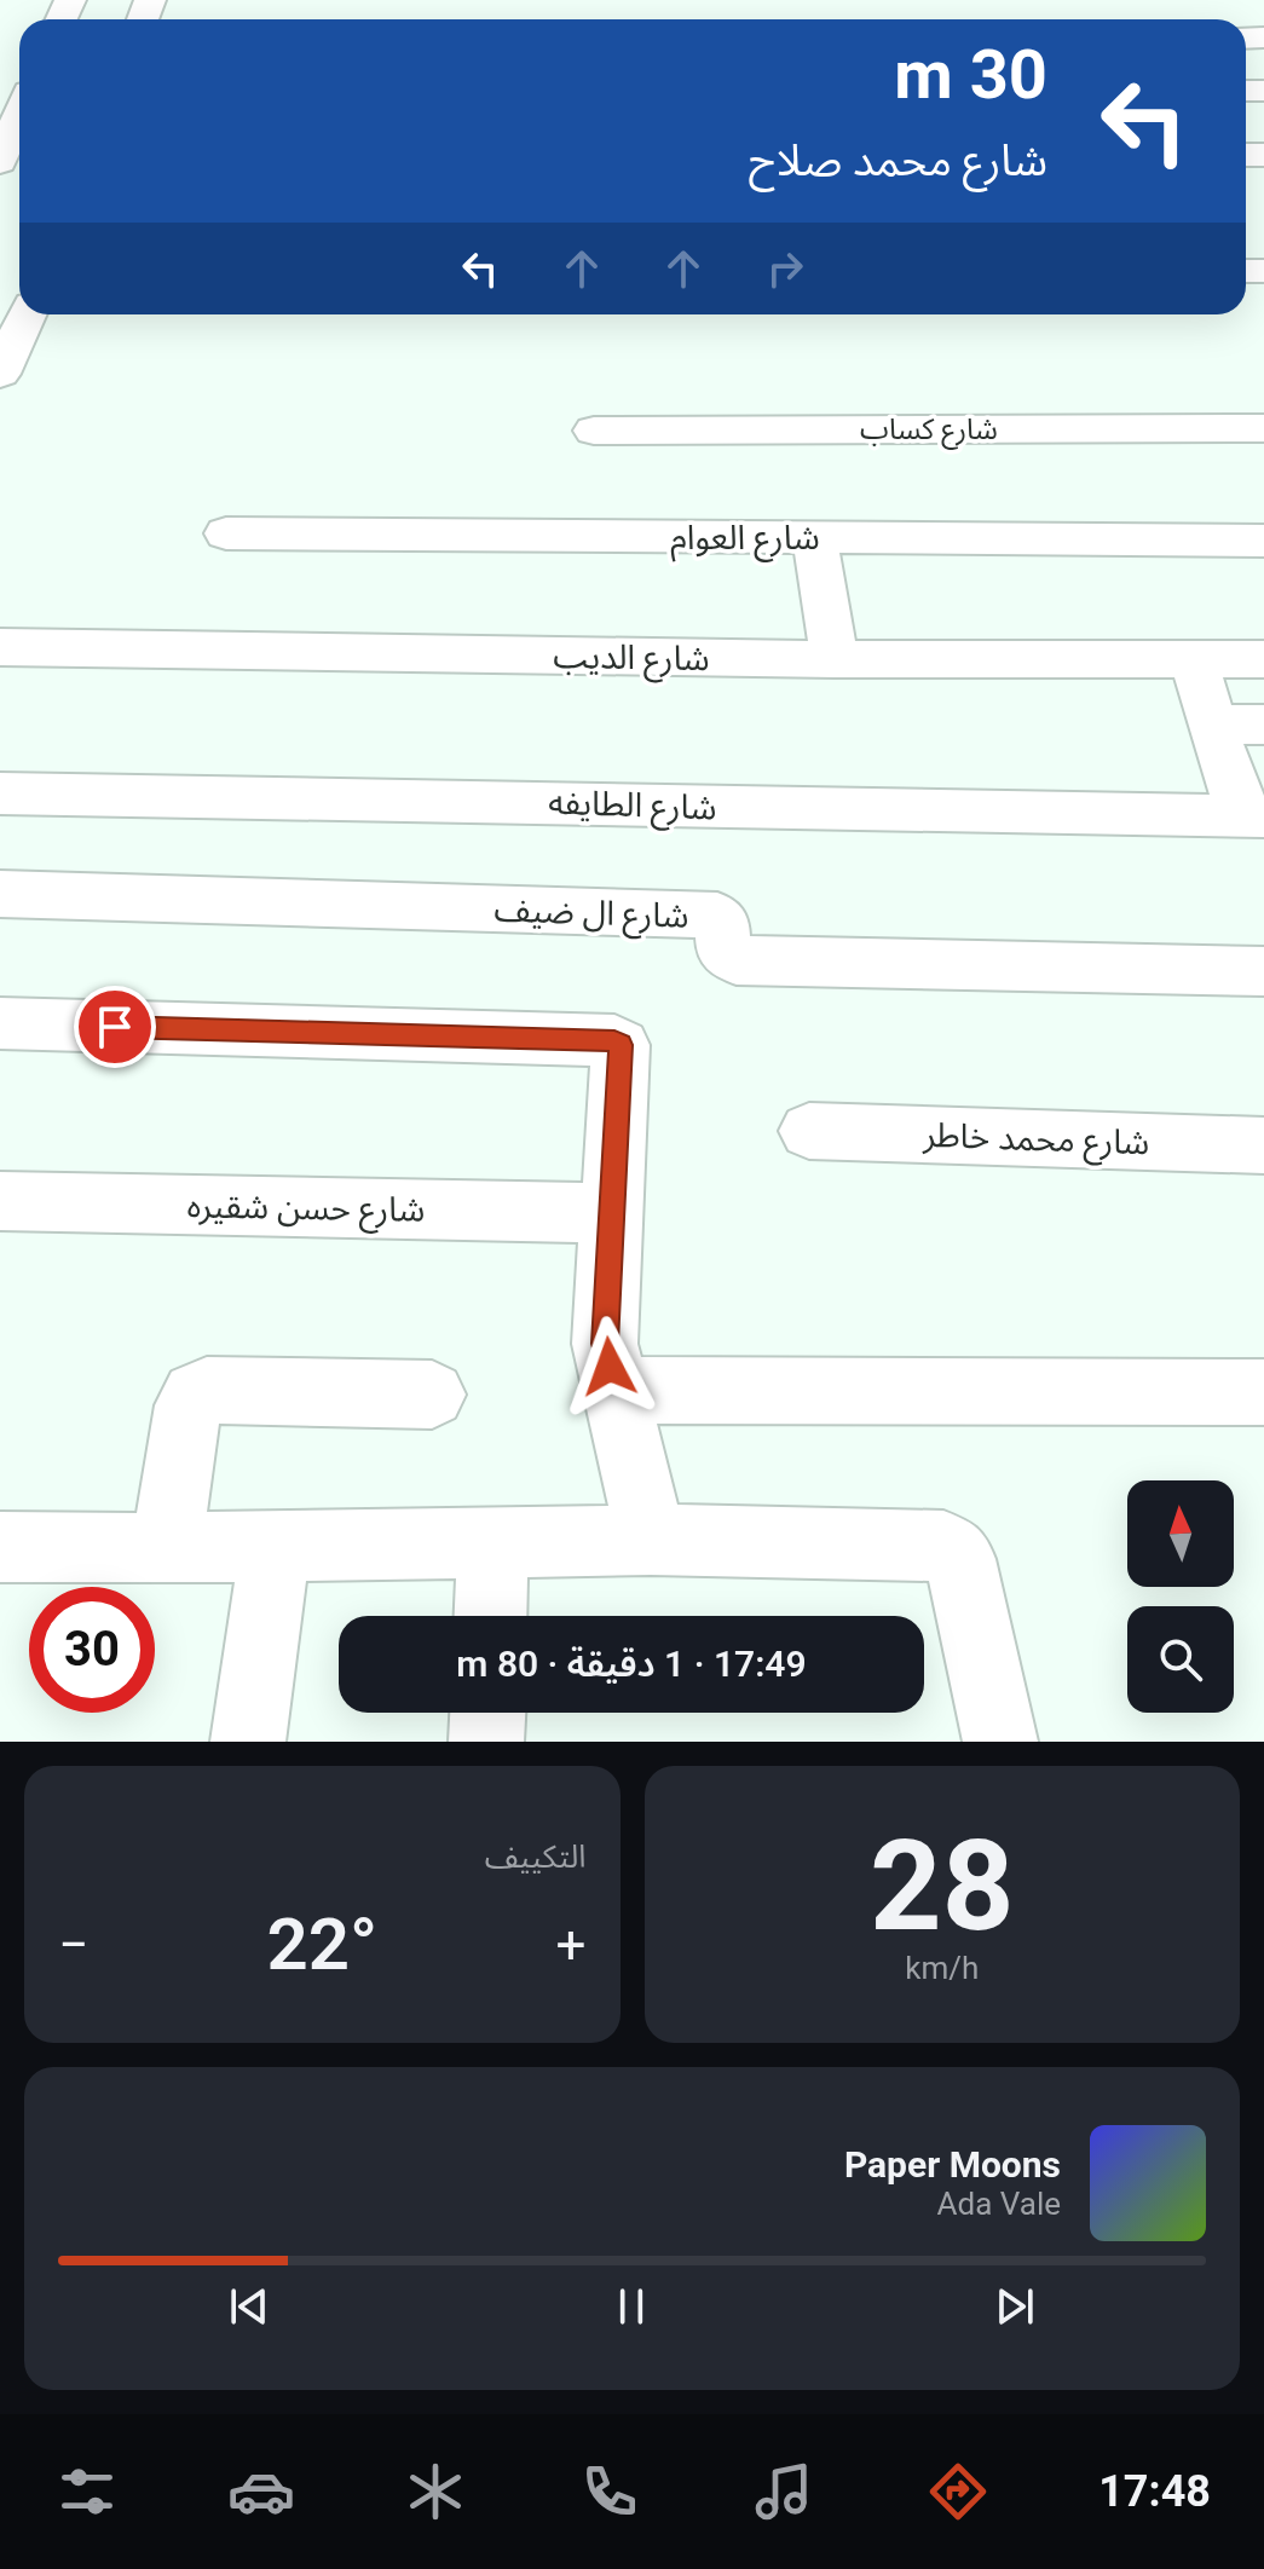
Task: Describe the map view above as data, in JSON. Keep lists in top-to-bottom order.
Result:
{
  "streets": {
    "street": [
      "شارع كساب",
      "شارع العوام",
      "شارع الديب",
      "شارع الطايفه",
      "شارع ال ضيف",
      "شارع محمد خاطر",
      "شارع حسن شقيره"
    ]
  },
  "north": "top",
  "page": {
    "turn": ["30 m", "شارع محمد صلاح"],
    "limit": "30",
    "trip": "17:49 · 1 دقيقة · 80 m",
    "tile": [
      ["28", "km/h"],
      "التكييف"
    ],
    "heat": ["−", "22°", "+"],
    "song": ["Paper Moons", "Ada Vale"],
    "tabs": "17:48"
  }
}
